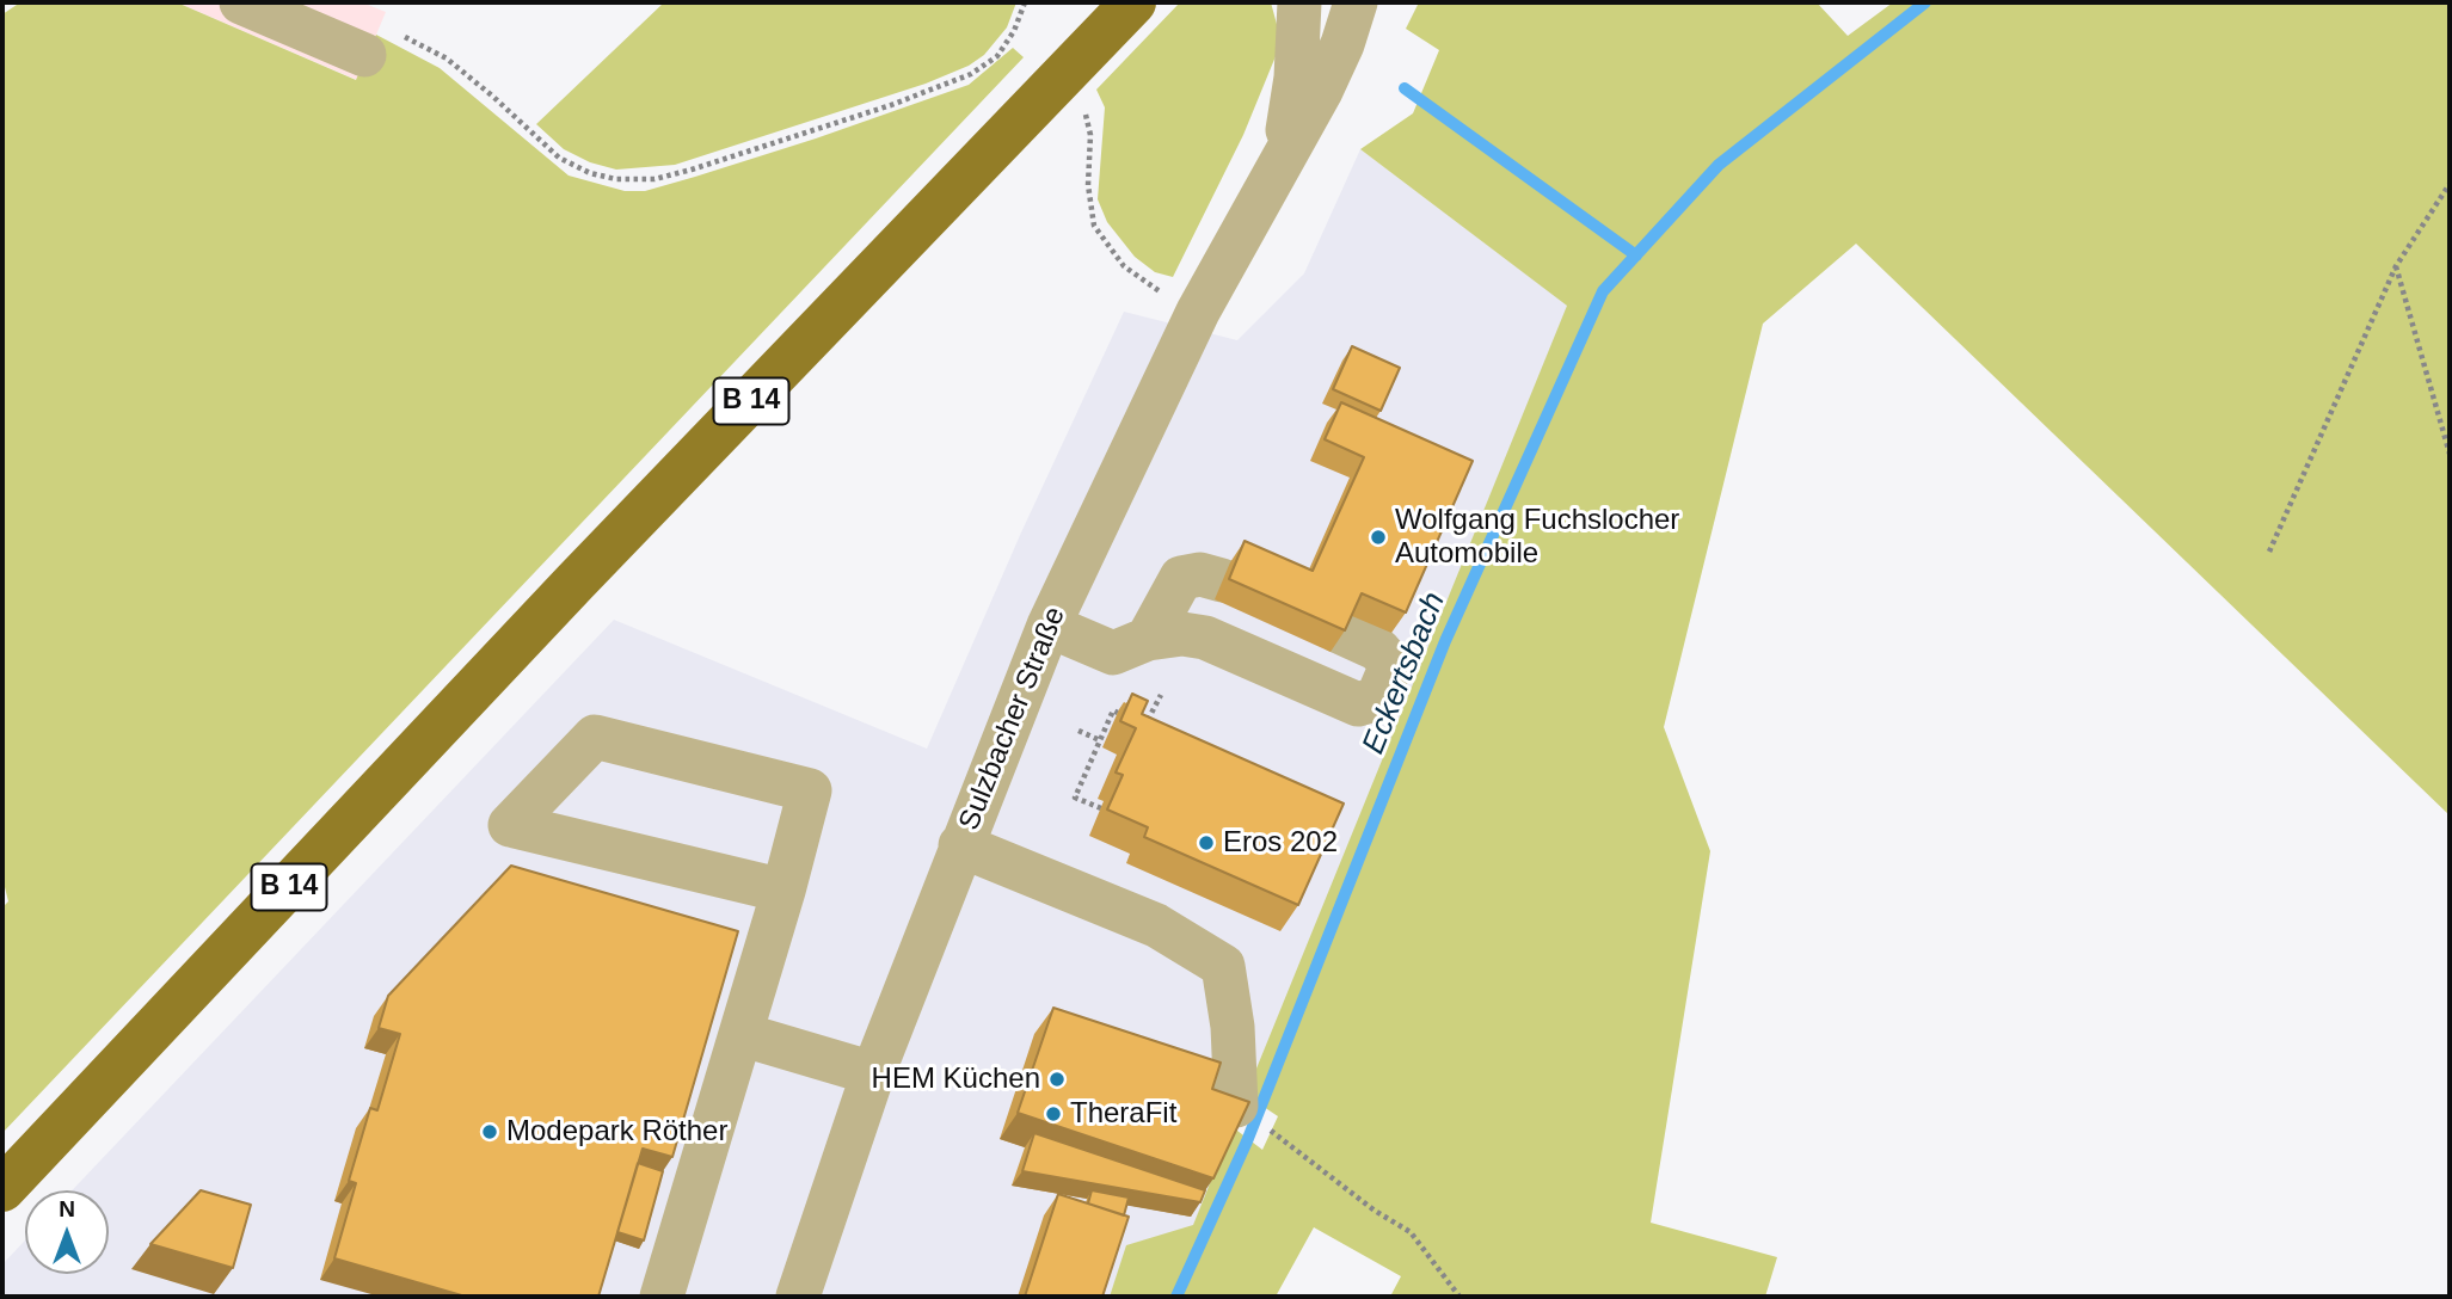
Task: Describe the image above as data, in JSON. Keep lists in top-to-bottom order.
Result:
{
  "streets": {
    "main road": ["B 14"],
    "street": ["Sulzbacher Straße"]
  },
  "water": ["Eckertsbach"],
  "places": [
    "Wolfgang Fuchslocher Automobile",
    "Eros 202",
    "HEM Küchen",
    "TheraFit",
    "Modepark Röther"
  ],
  "north": "top"
}
